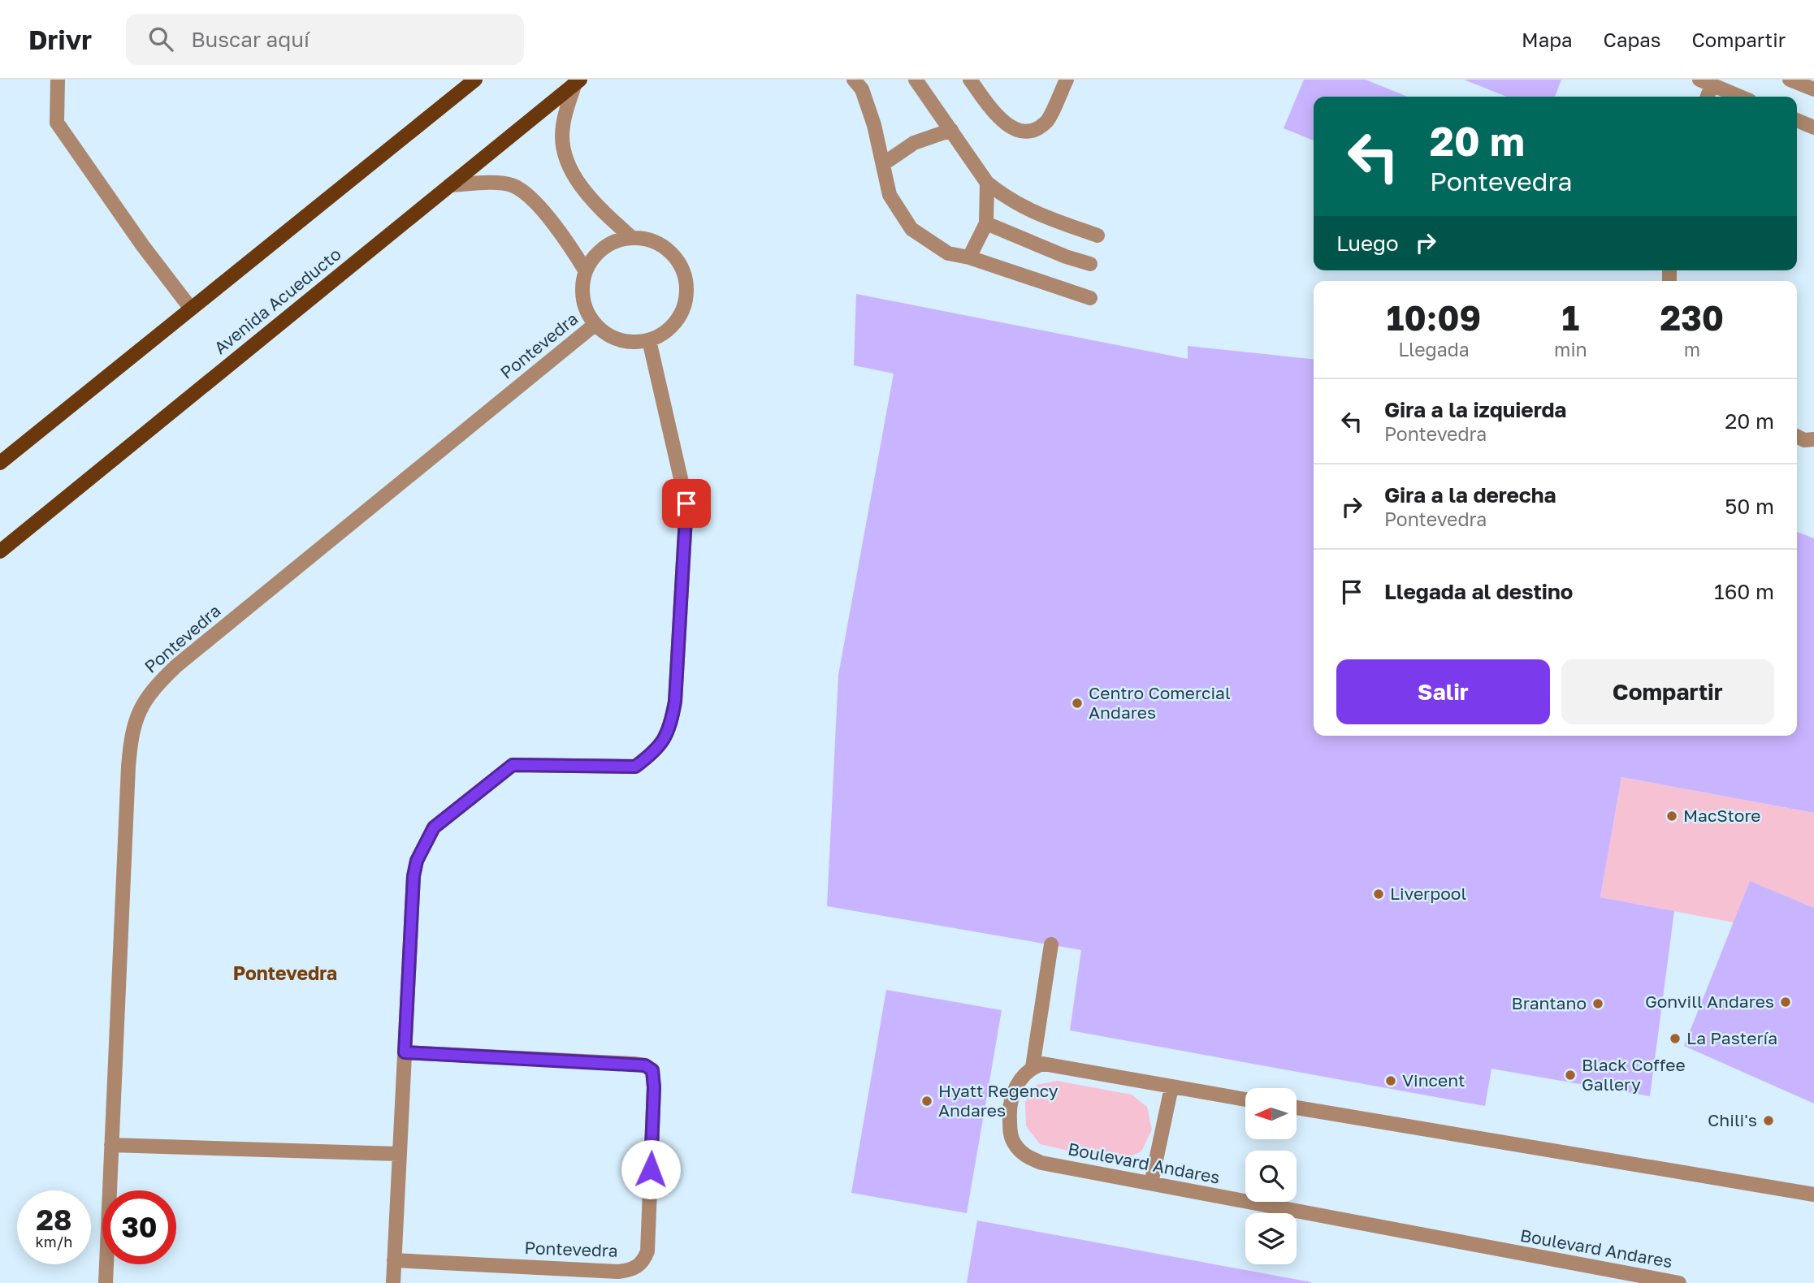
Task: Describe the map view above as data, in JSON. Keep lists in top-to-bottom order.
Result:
{
  "streets": {
    "main road": ["Avenida Acueducto"],
    "street": ["Pontevedra", "Boulevard Andares"]
  },
  "districts": ["Pontevedra"],
  "places": [
    "Centro Comercial Andares",
    "MacStore",
    "Liverpool",
    "Gonvill Andares",
    "Brantano",
    "La Pastería",
    "Black Coffee Gallery",
    "Vincent",
    "Hyatt Regency Andares",
    "Chili's"
  ],
  "north": "left",
  "page": {
    "header": "Drivr",
    "search": "Buscar aquí",
    "nav": ["Mapa", "Capas", "Compartir"],
    "turn": ["20 m", "Pontevedra"],
    "then": "Luego",
    "eta": [
      "10:09",
      "Llegada",
      "1",
      "min",
      "230",
      "m"
    ],
    "list": [
      {
        "name": "Gira a la izquierda",
        "note": "Pontevedra",
        "value": "20 m"
      },
      {
        "name": "Gira a la derecha",
        "note": "Pontevedra",
        "value": "50 m"
      },
      {
        "name": "Llegada al destino",
        "value": "160 m"
      }
    ],
    "buttons": ["Salir", "Compartir"],
    "speed": "28 km/h",
    "limit": "30"
  }
}
